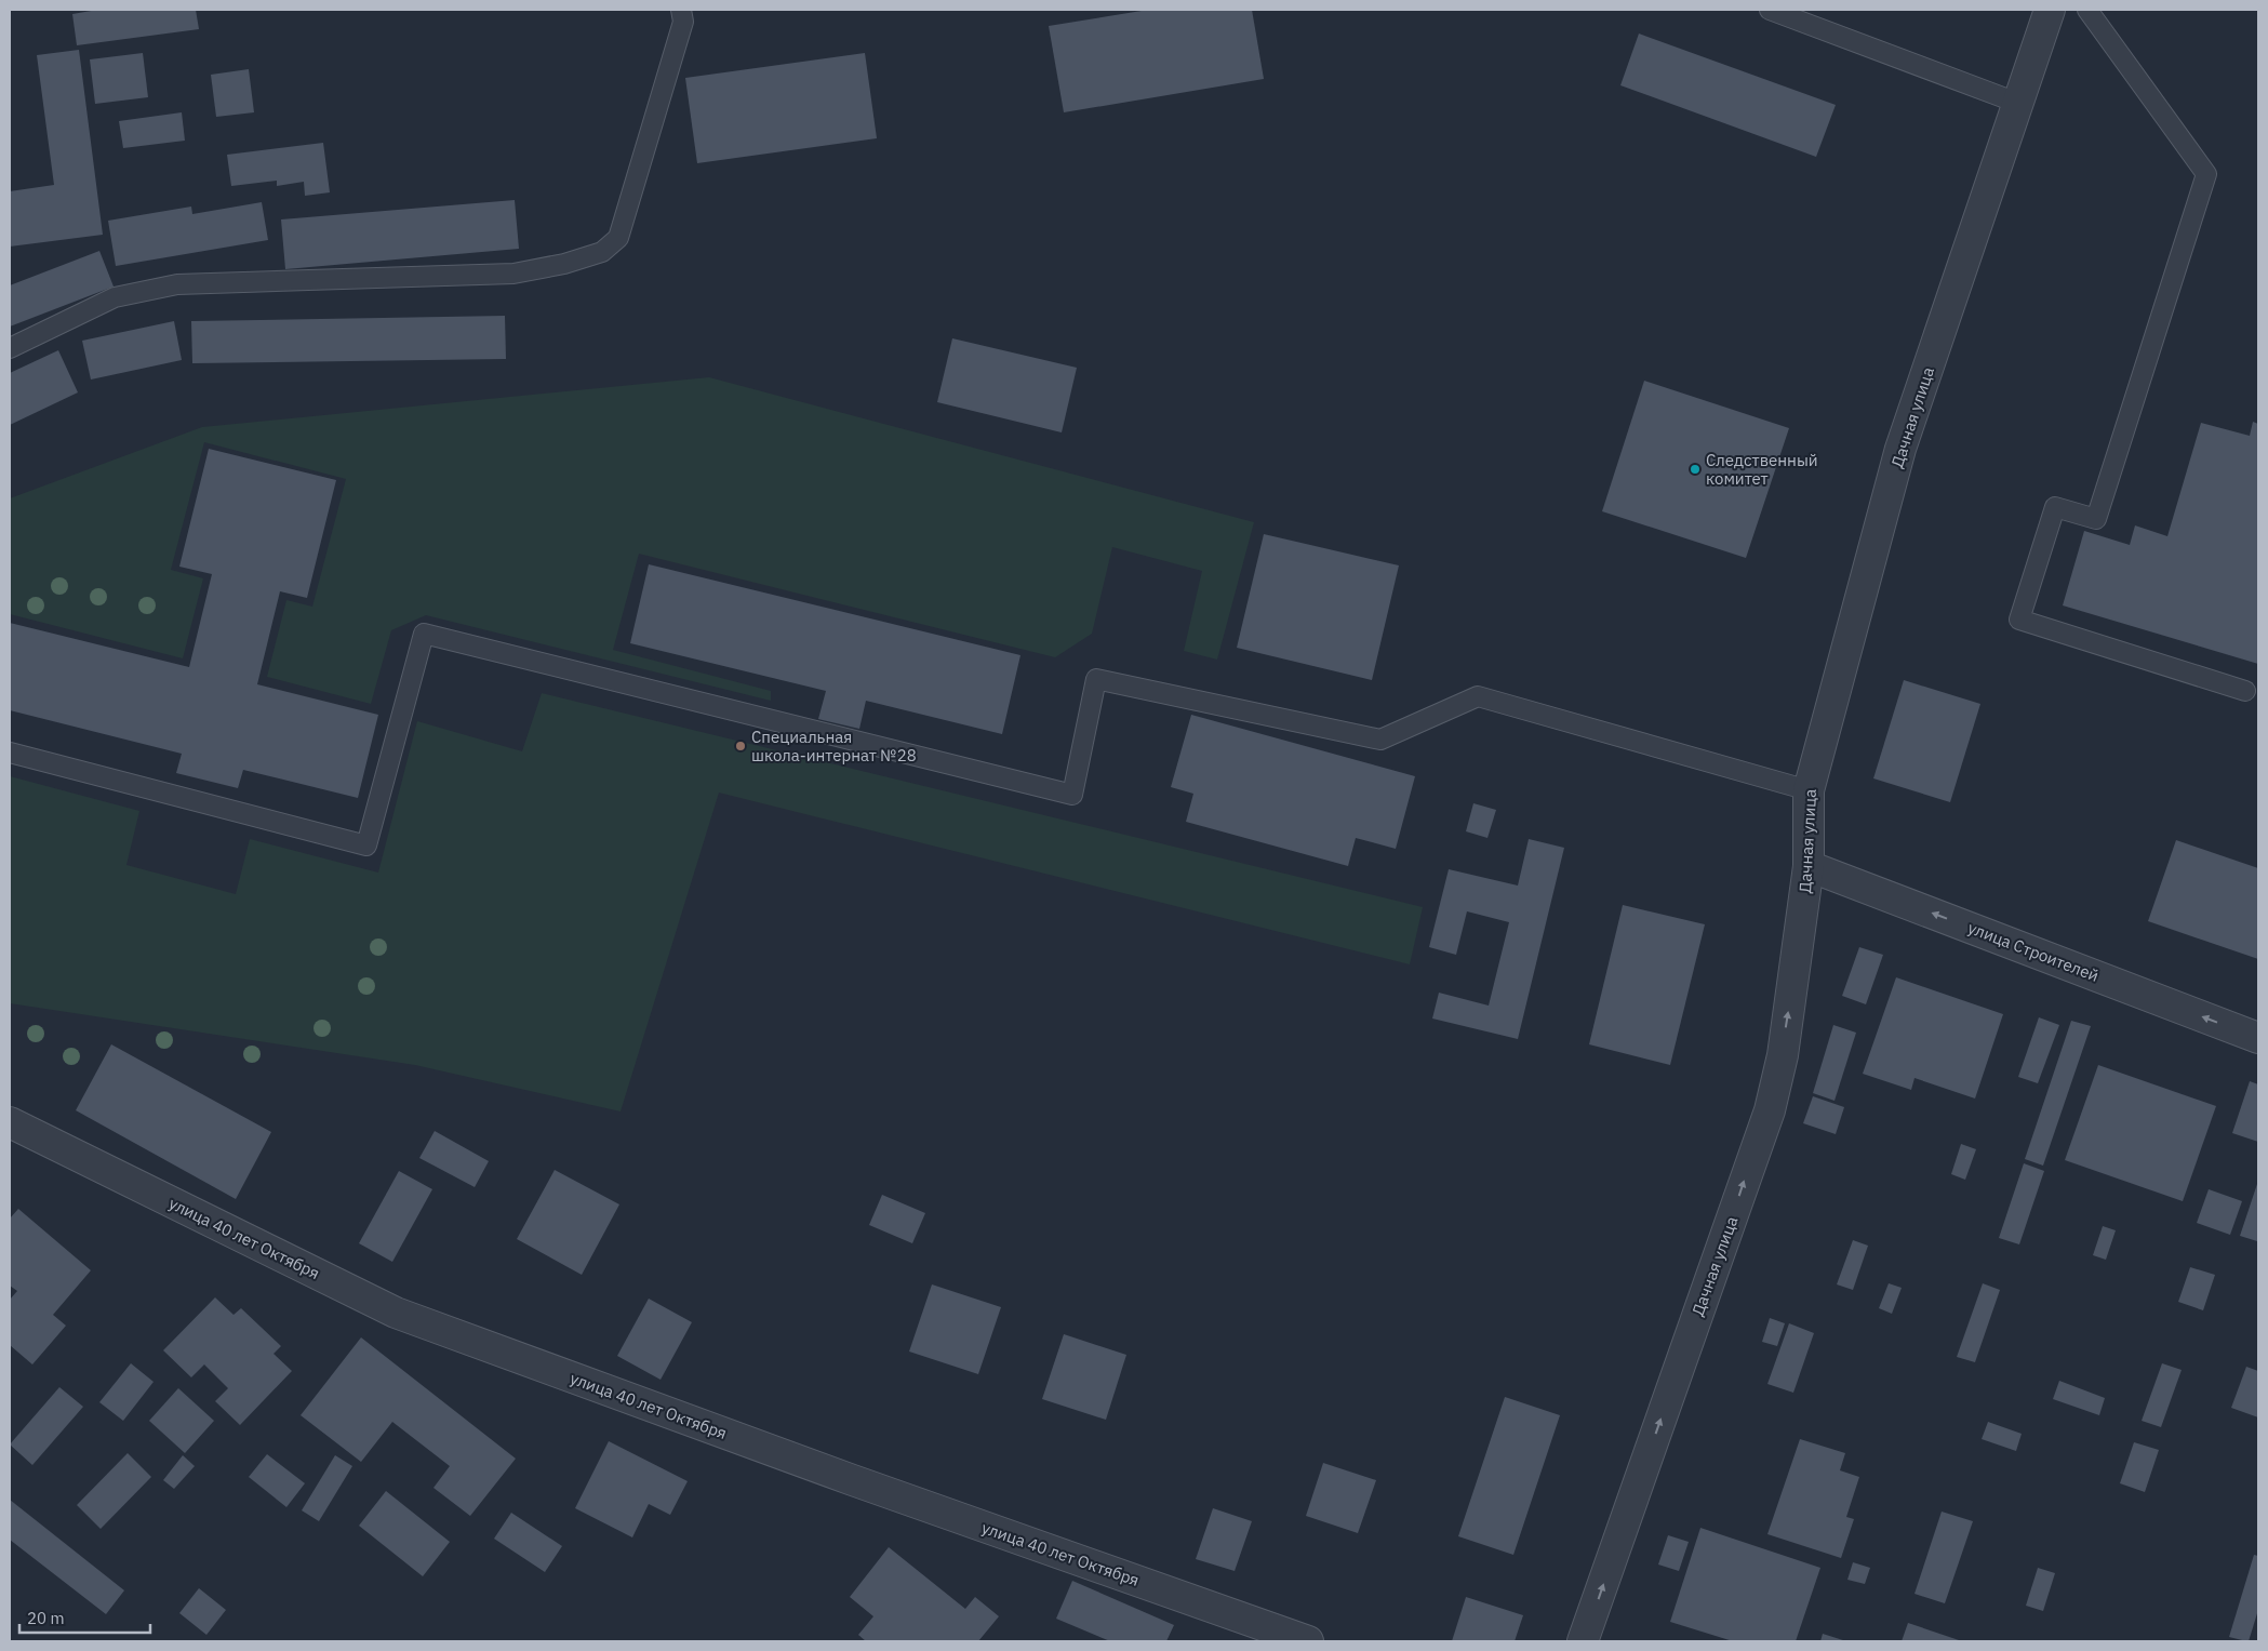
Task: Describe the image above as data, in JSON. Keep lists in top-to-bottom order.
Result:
{
  "streets": {
    "street": ["Дачная улица", "улица Строителей", "улица 40 лет Октября"]
  },
  "crossings": [
    ["Дачная улица", "улица Строителей"]
  ],
  "one_way": ["Дачная улица", "улица Строителей"],
  "places": ["Следственный комитет", "Специальная школа-интернат №28"],
  "scale_bar": "20 m"
}
